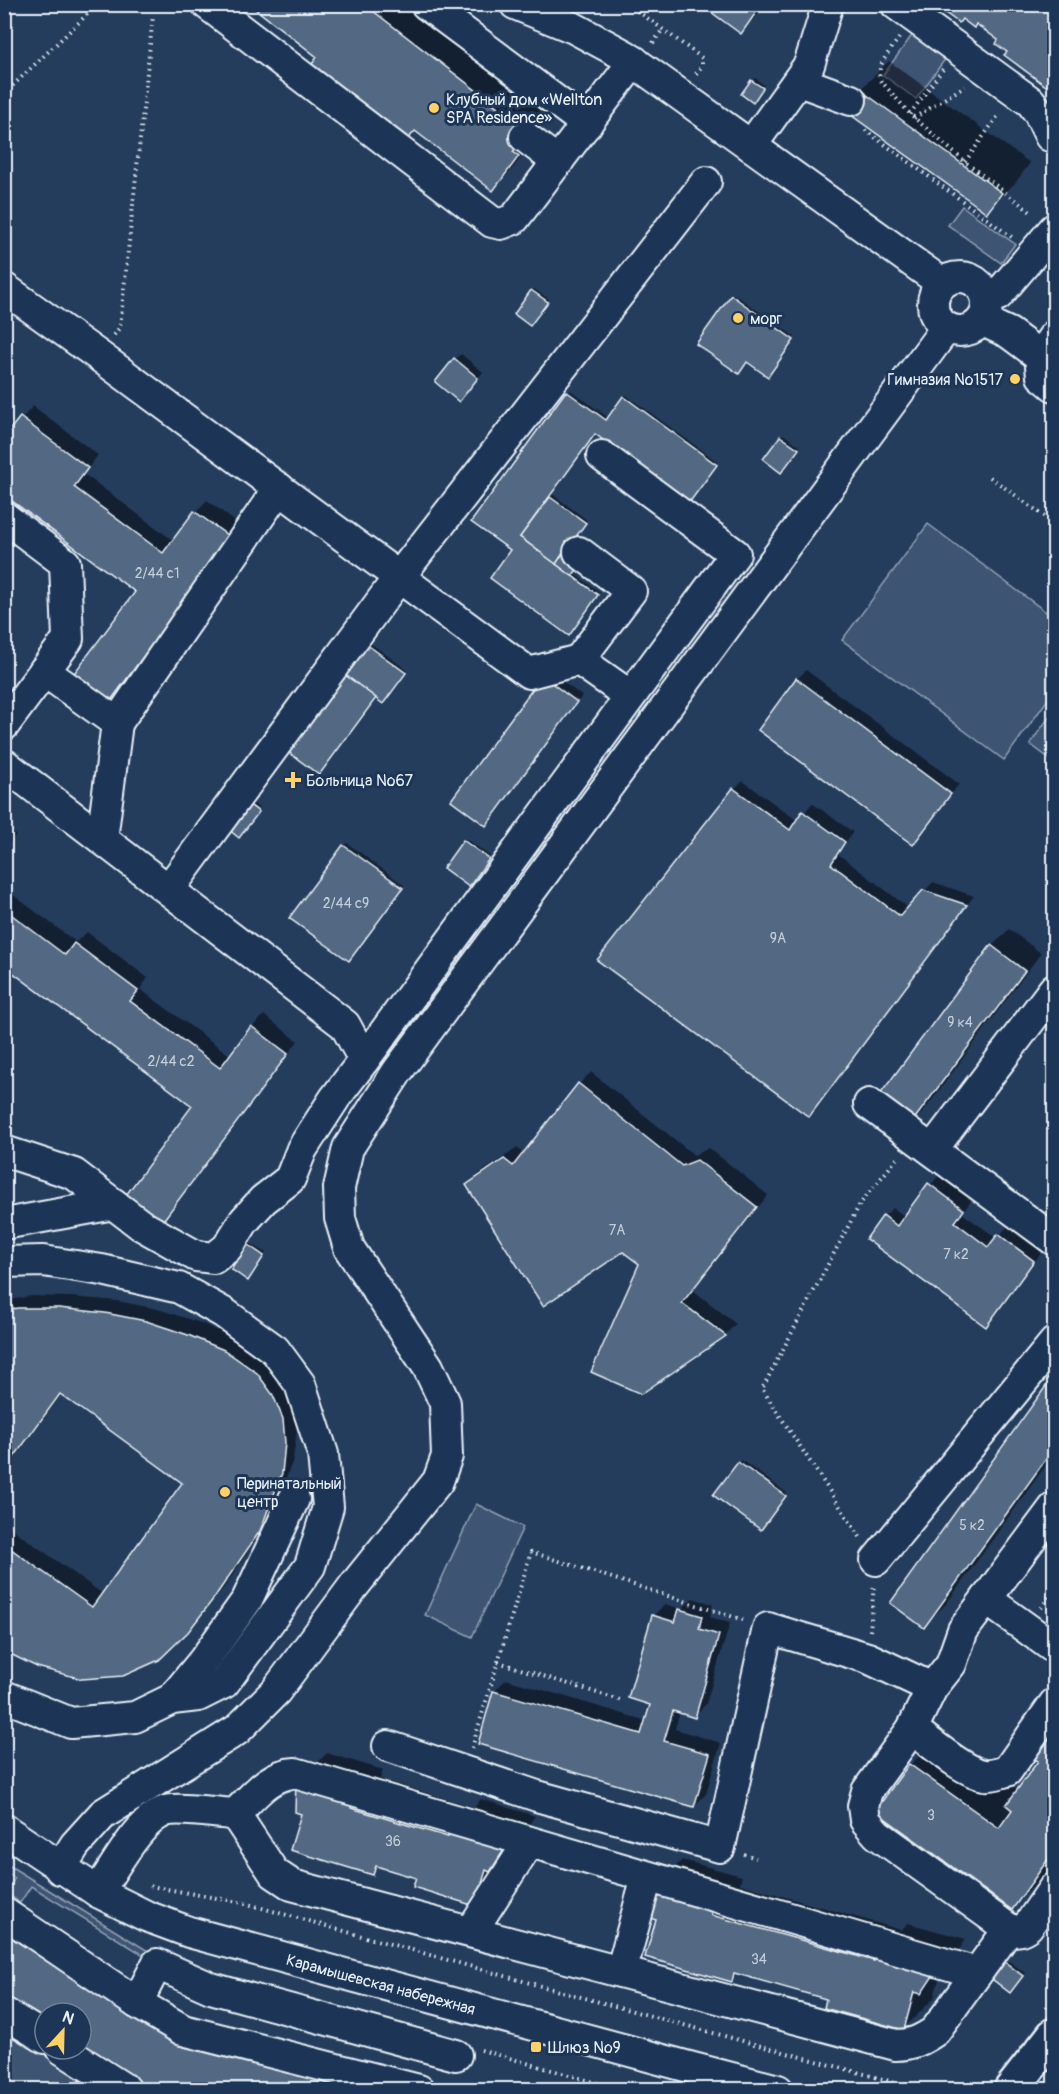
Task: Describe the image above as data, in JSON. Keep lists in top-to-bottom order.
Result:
{
  "streets": {
    "street": ["Карамышевская набережная"]
  },
  "places": {
    "other": [
      "Клубный дом «Wellton SPA Residence»",
      "морг",
      "Гимназия №1517",
      "Перинатальный центр"
    ],
    "health": ["Больница №67"],
    "transit": ["Шлюз №9"]
  },
  "house_numbers": [
    "2/44 с1",
    "2/44 с9",
    "9А",
    "9 к4",
    "2/44 с2",
    "7А",
    "7 к2",
    "5 к2",
    "3",
    "36",
    "34"
  ],
  "north": "top"
}
